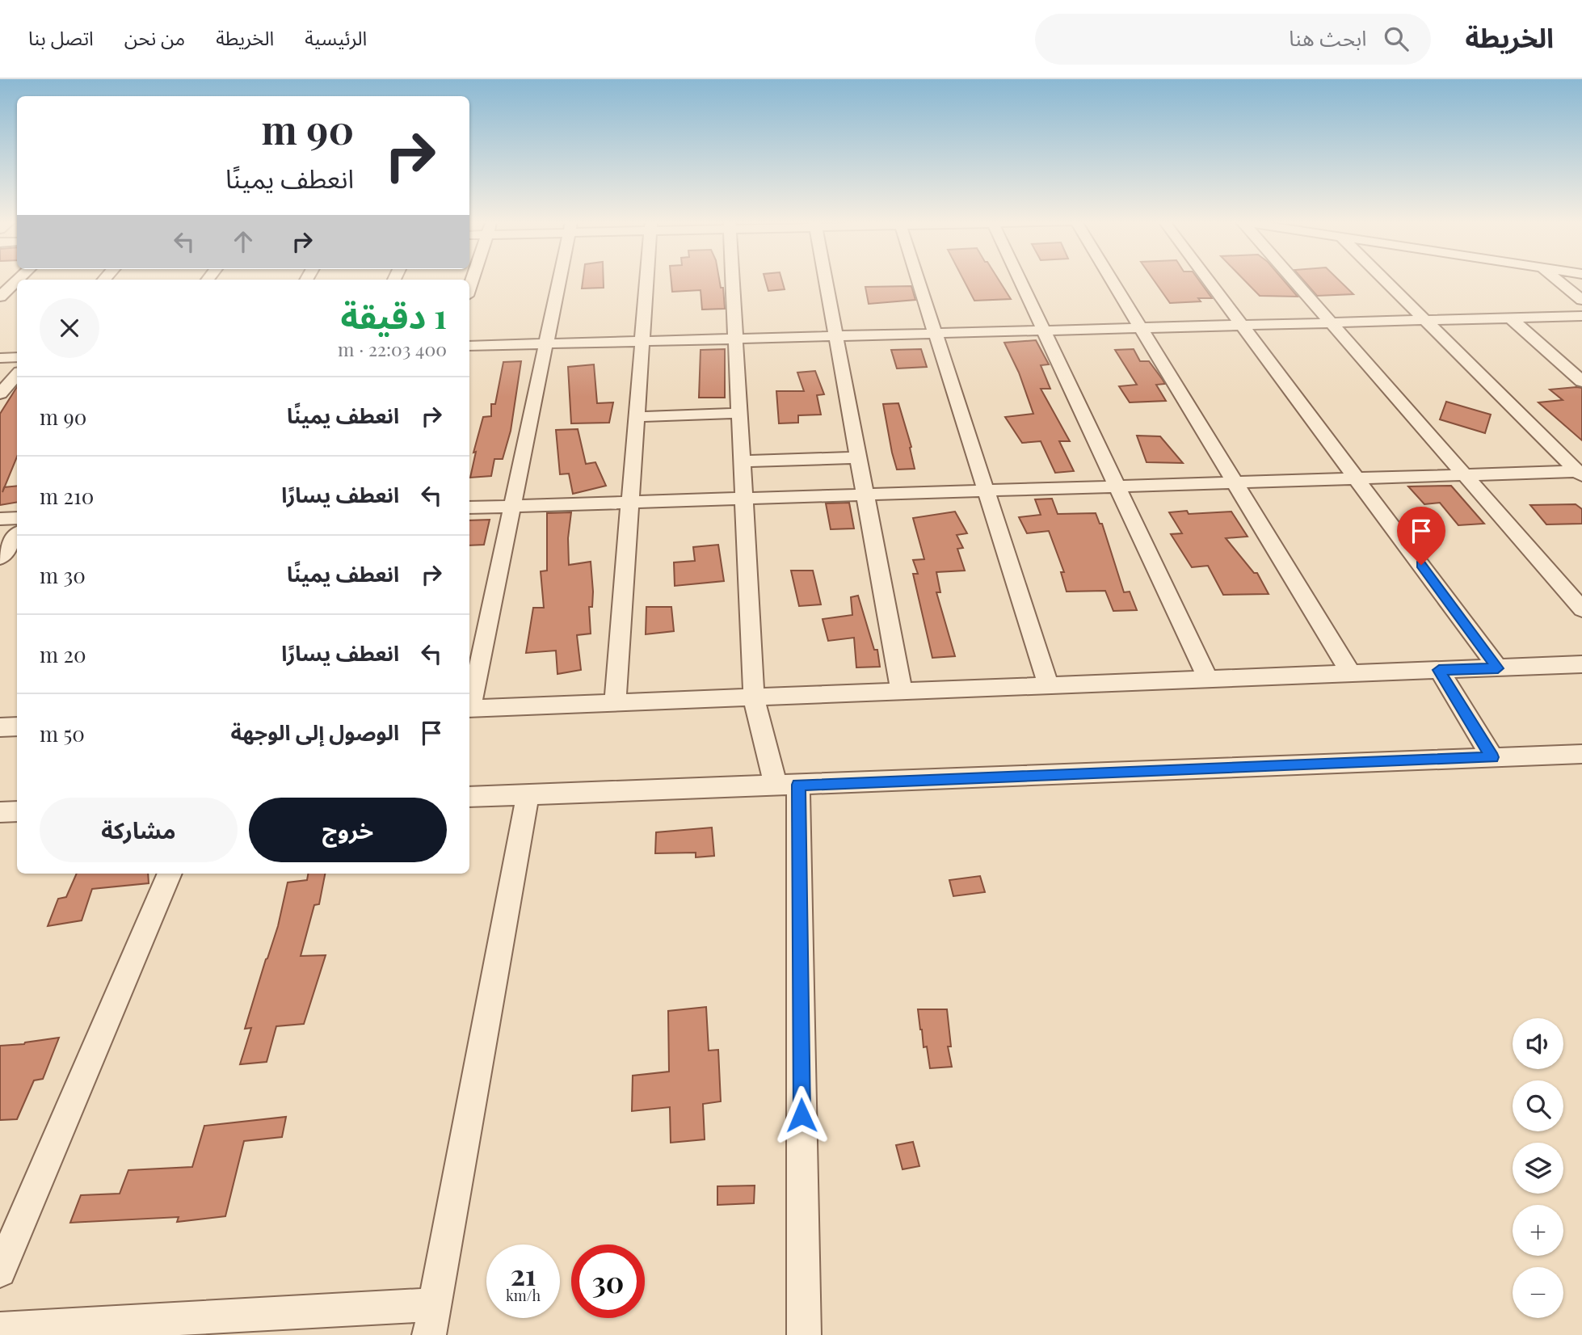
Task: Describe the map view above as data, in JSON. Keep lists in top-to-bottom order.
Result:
{
  "page": {
    "header": "الخريطة",
    "search": "ابحث هنا",
    "nav": [
      "الرئيسية",
      "الخريطة",
      "من نحن",
      "اتصل بنا"
    ],
    "turn": ["90 m", "انعطف يمينًا"],
    "heading": ["1 دقيقة", "400 m · 22:03"],
    "list": [
      {
        "name": "انعطف يمينًا",
        "value": "90 m"
      },
      {
        "name": "انعطف يسارًا",
        "value": "210 m"
      },
      {
        "name": "انعطف يمينًا",
        "value": "30 m"
      },
      {
        "name": "انعطف يسارًا",
        "value": "20 m"
      },
      {
        "name": "الوصول إلى الوجهة",
        "value": "50 m"
      }
    ],
    "buttons": ["خروج", "مشاركة"],
    "map_buttons": ["+", "−"],
    "speed": "21 km/h",
    "limit": "30"
  }
}
